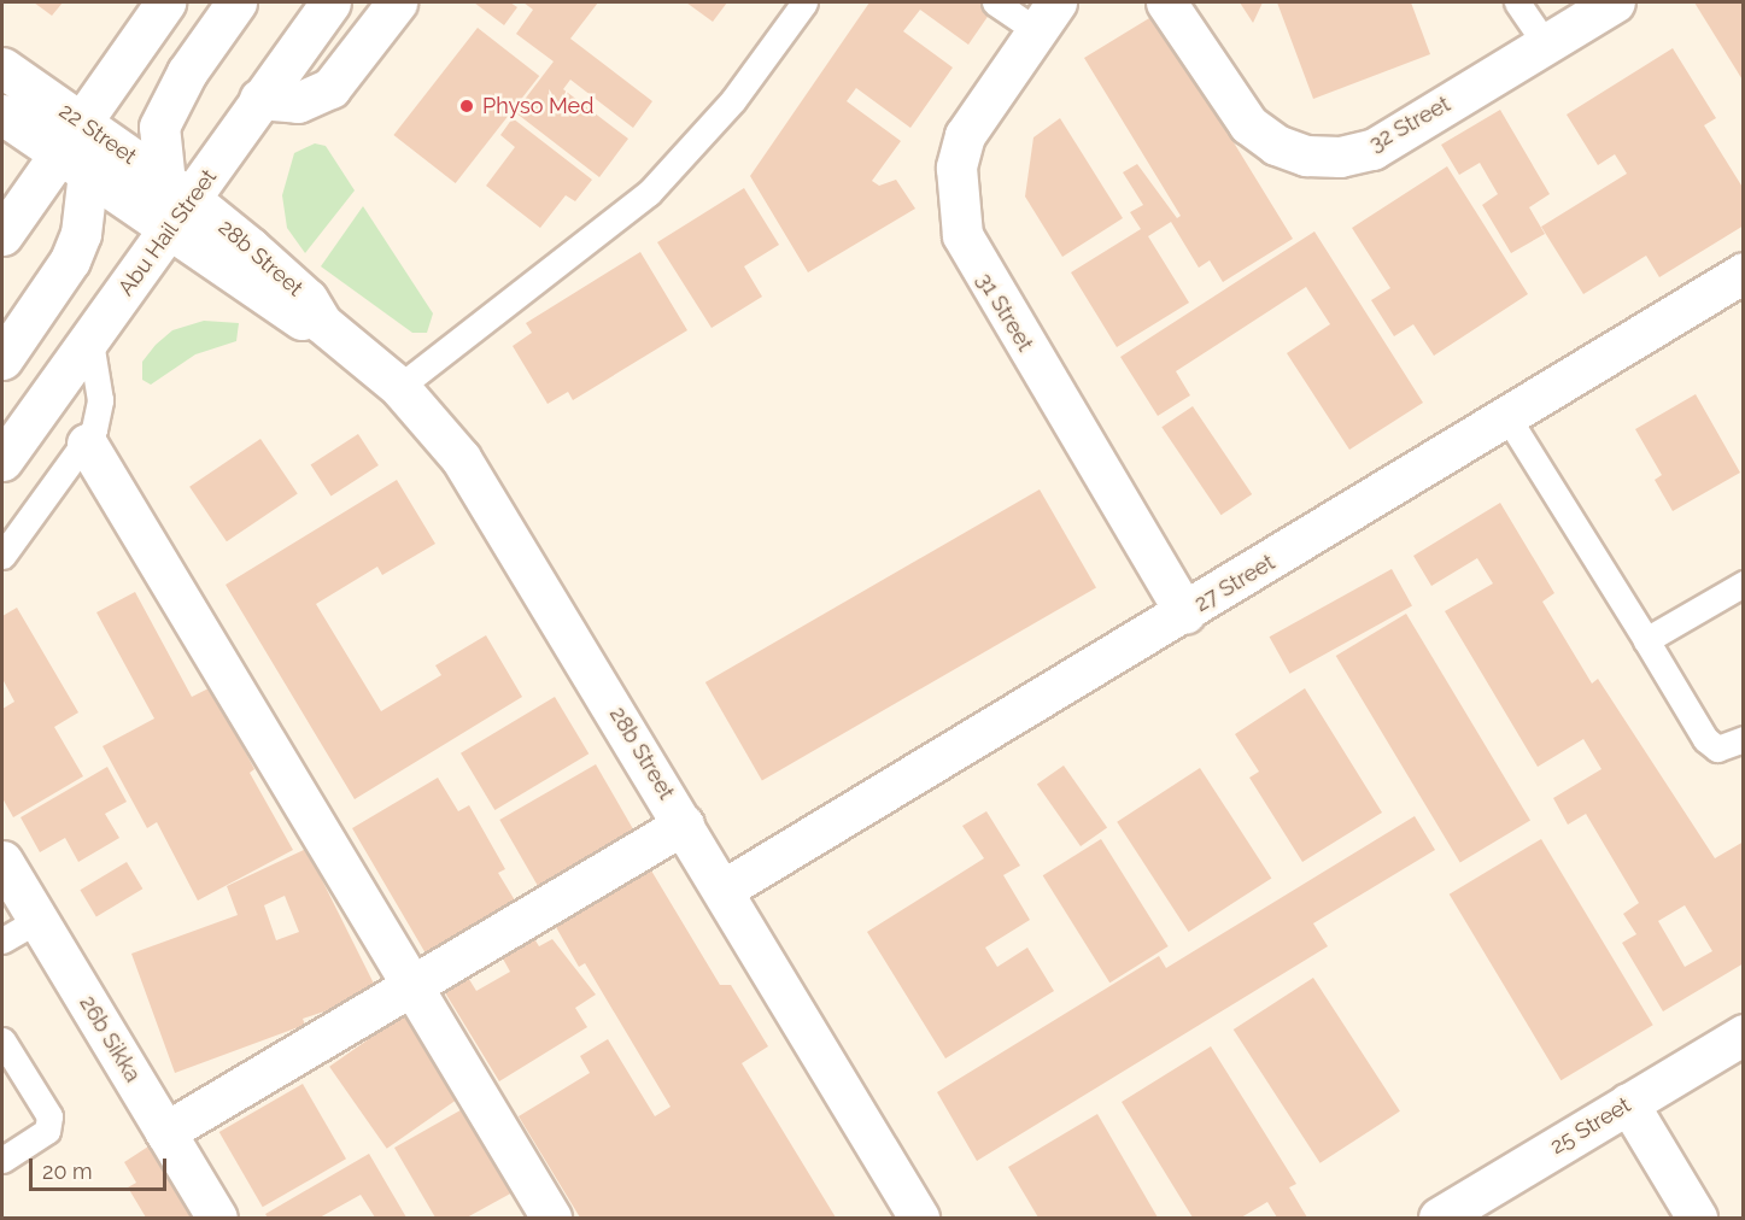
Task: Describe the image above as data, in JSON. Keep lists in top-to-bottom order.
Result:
{
  "streets": {
    "street": [
      "32 Street",
      "22 Street",
      "Abu Hail Street",
      "28b Street",
      "31 Street",
      "27 Street",
      "26b Sikka",
      "25 Street"
    ]
  },
  "crossings": [
    ["22 Street", "Abu Hail Street"],
    ["22 Street", "28b Street"],
    ["Abu Hail Street", "28b Street"],
    ["28b Street", "27 Street"],
    ["31 Street", "27 Street"]
  ],
  "places": ["Physo Med"],
  "scale_bar": "20 m"
}
